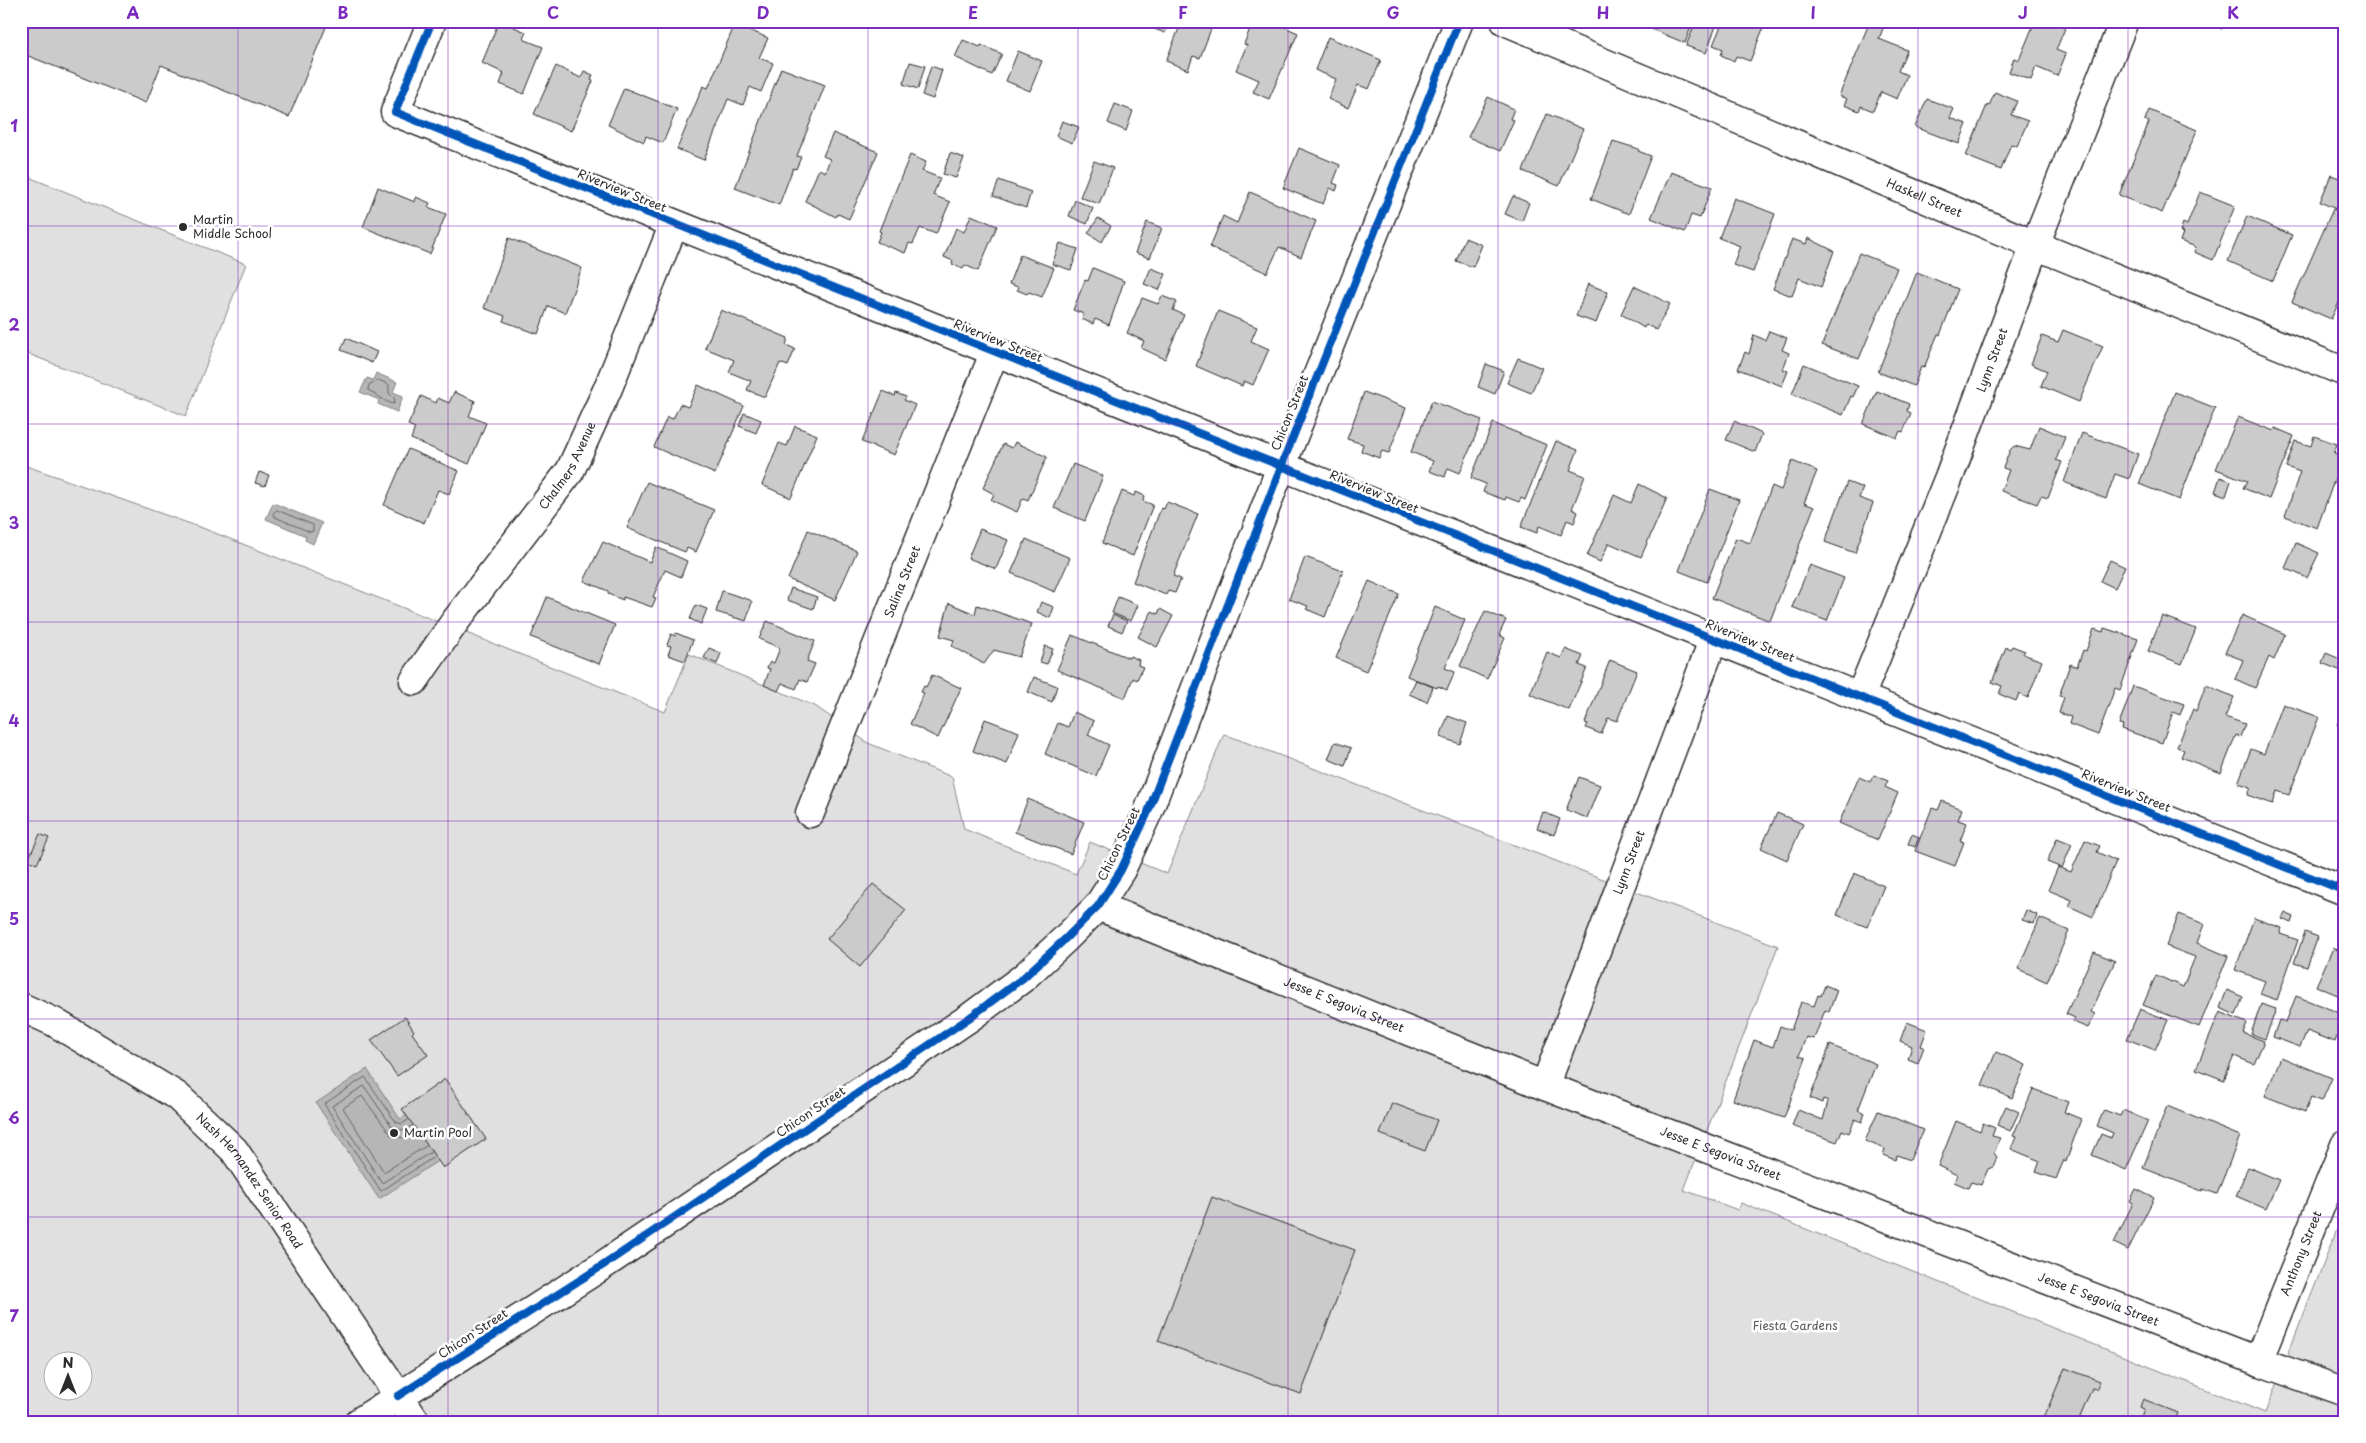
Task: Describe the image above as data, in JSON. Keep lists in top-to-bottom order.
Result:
{
  "streets": {
    "street": [
      "Riverview Street",
      "Haskell Street",
      "Lynn Street",
      "Chicon Street",
      "Chalmers Avenue",
      "Salina Street",
      "Jesse E Segovia Street",
      "Nash Hernandez Senior Road",
      "Anthony Street"
    ]
  },
  "crossings": [
    ["Riverview Street", "Lynn Street"],
    ["Riverview Street", "Chicon Street"],
    ["Riverview Street", "Chalmers Avenue"],
    ["Riverview Street", "Salina Street"],
    ["Haskell Street", "Lynn Street"],
    ["Lynn Street", "Jesse E Segovia Street"],
    ["Chicon Street", "Jesse E Segovia Street"],
    ["Chicon Street", "Nash Hernandez Senior Road"],
    ["Jesse E Segovia Street", "Anthony Street"]
  ],
  "parks": ["Fiesta Gardens"],
  "places": ["Martin Middle School", "Martin Pool"],
  "north": "top",
  "grid": {
    "columns": [
      "A",
      "B",
      "C",
      "D",
      "E",
      "F",
      "G",
      "H",
      "I",
      "J",
      "K"
    ],
    "rows": [
      "1",
      "2",
      "3",
      "4",
      "5",
      "6",
      "7"
    ]
  }
}
